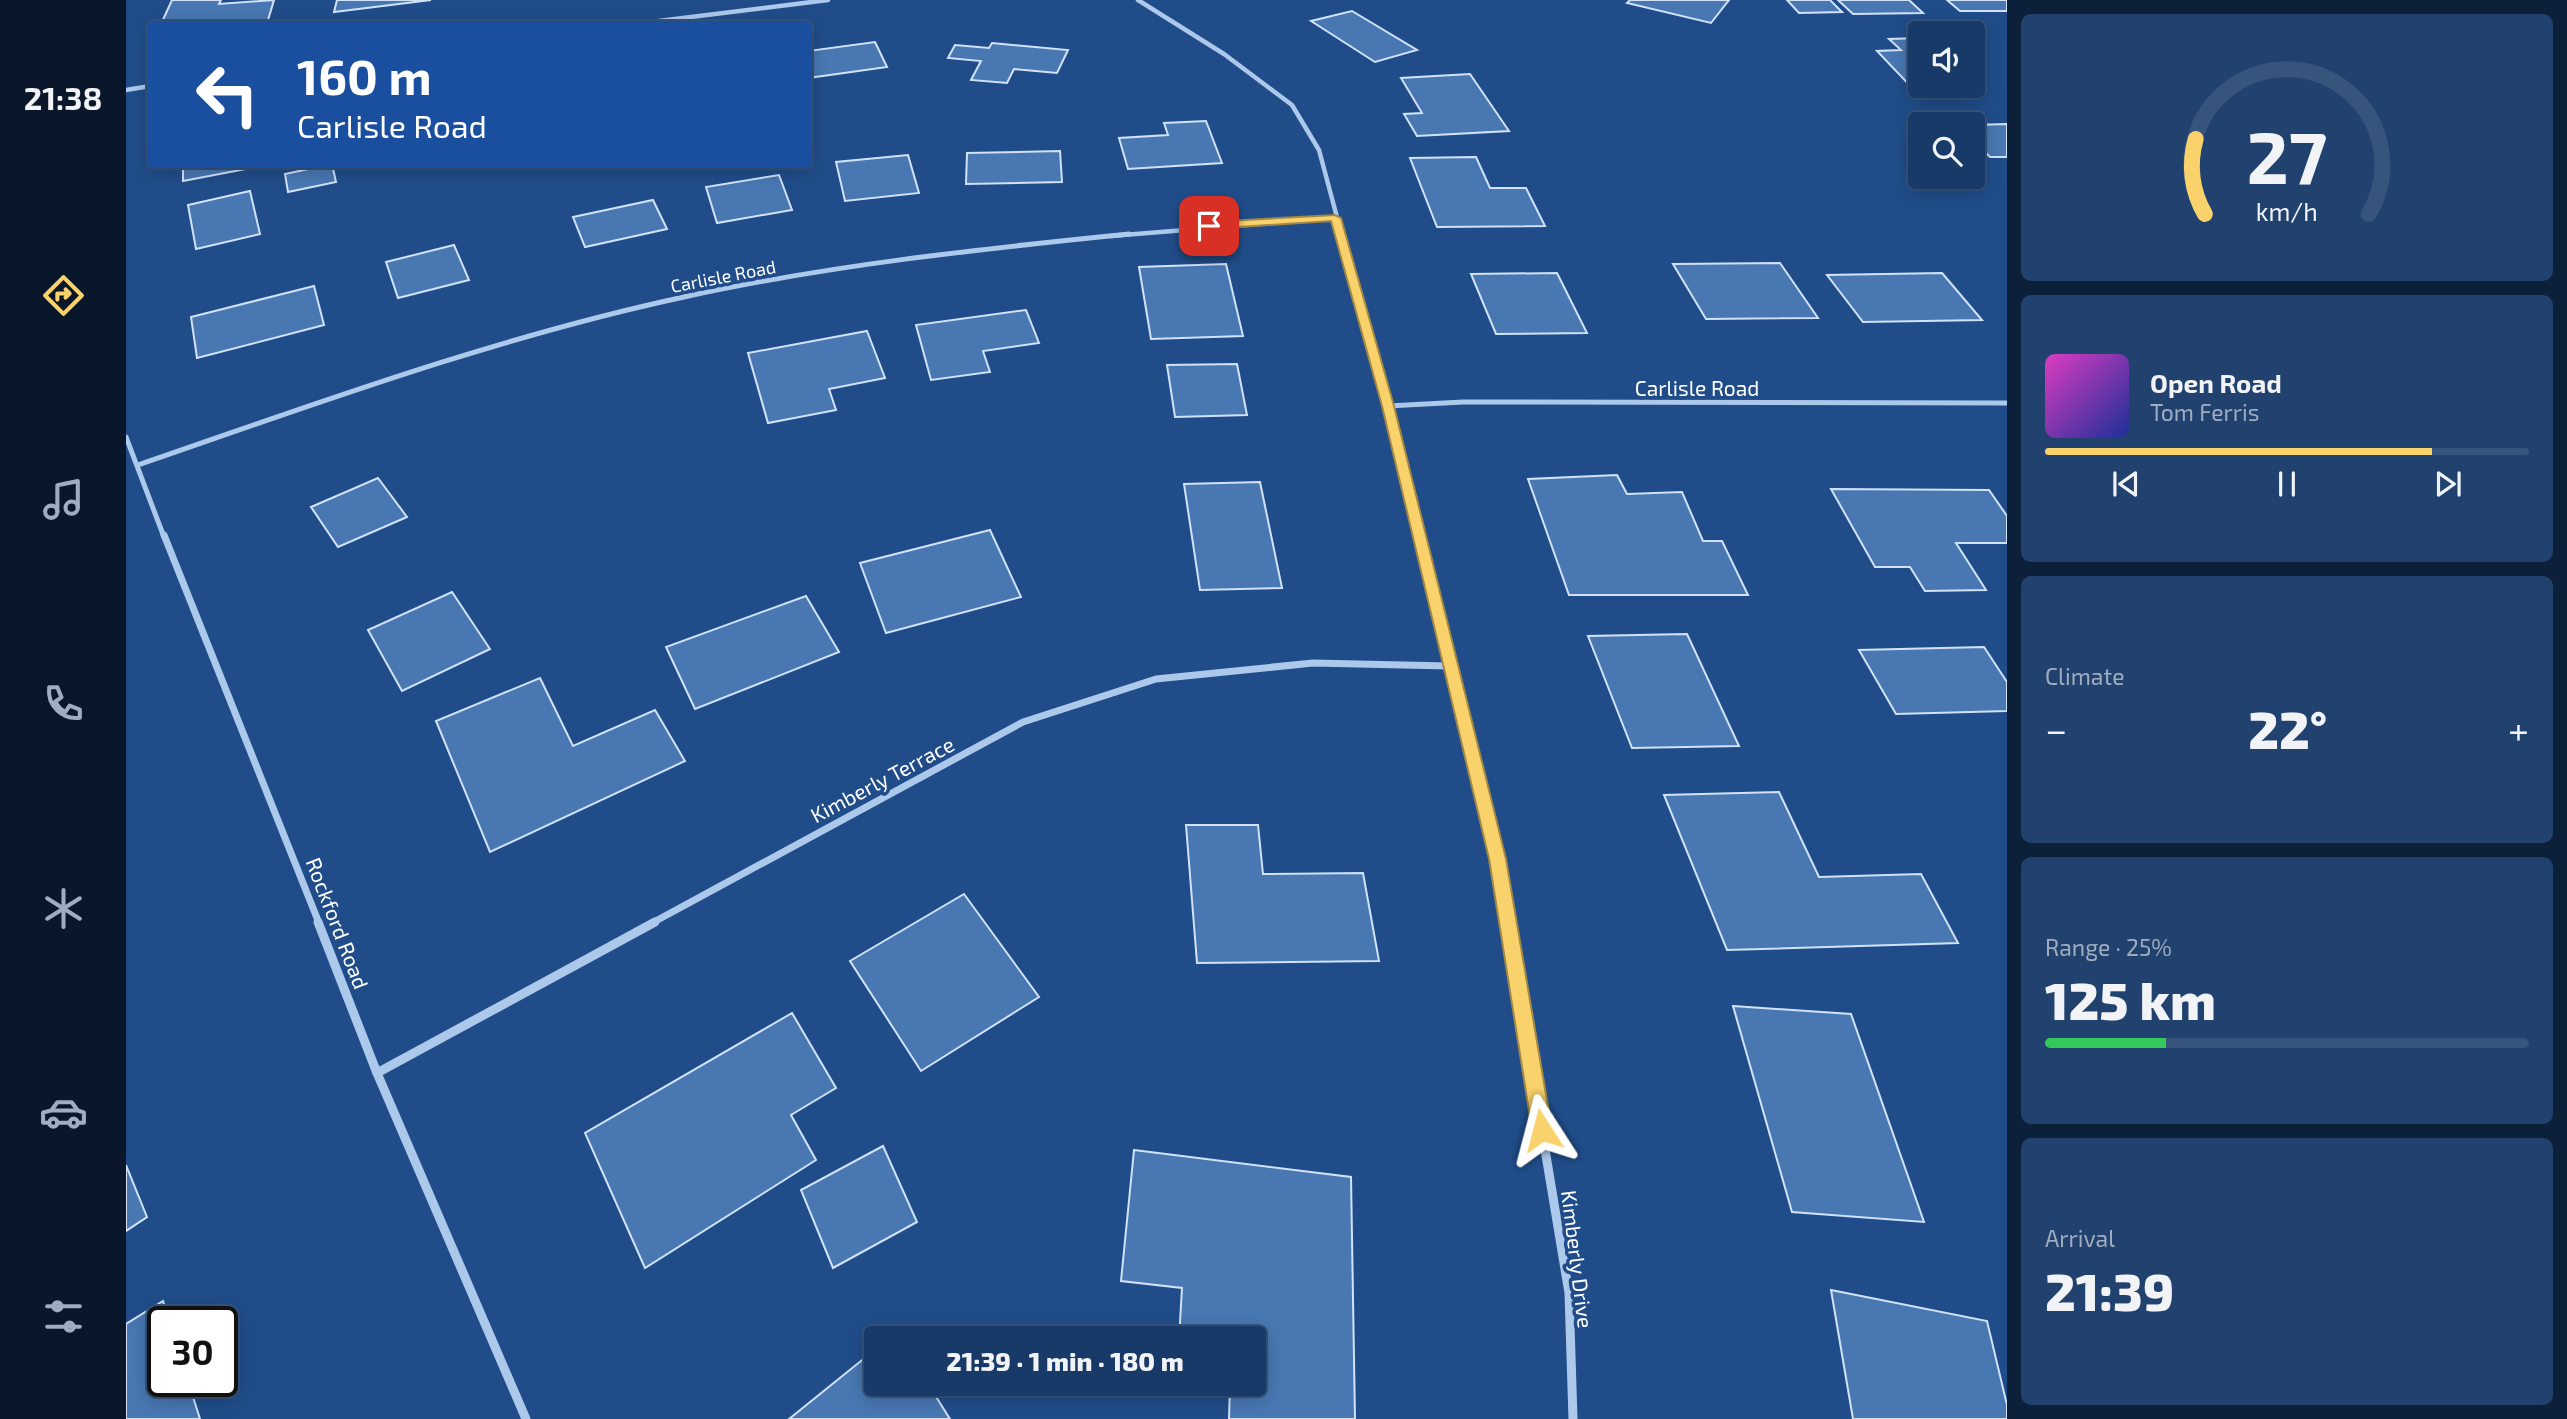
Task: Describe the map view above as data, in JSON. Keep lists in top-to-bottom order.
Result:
{
  "streets": {
    "street": [
      "Carlisle Road",
      "Kimberly Terrace",
      "Rockford Road",
      "Kimberly Drive"
    ]
  },
  "crossings": [
    ["Carlisle Road", "Rockford Road"],
    ["Carlisle Road", "Kimberly Drive"],
    ["Kimberly Terrace", "Rockford Road"],
    ["Kimberly Terrace", "Kimberly Drive"]
  ],
  "page": {
    "tabs": "21:38",
    "turn": ["160 m", "Carlisle Road"],
    "song": ["Open Road", "Tom Ferris"],
    "tile": [
      "Climate",
      ["Range · 25%", "125 km"],
      ["Arrival", "21:39"]
    ],
    "heat": ["−", "22°", "+"],
    "limit": "30",
    "trip": "21:39 · 1 min · 180 m",
    "gauge": ["27", "km/h"]
  }
}
